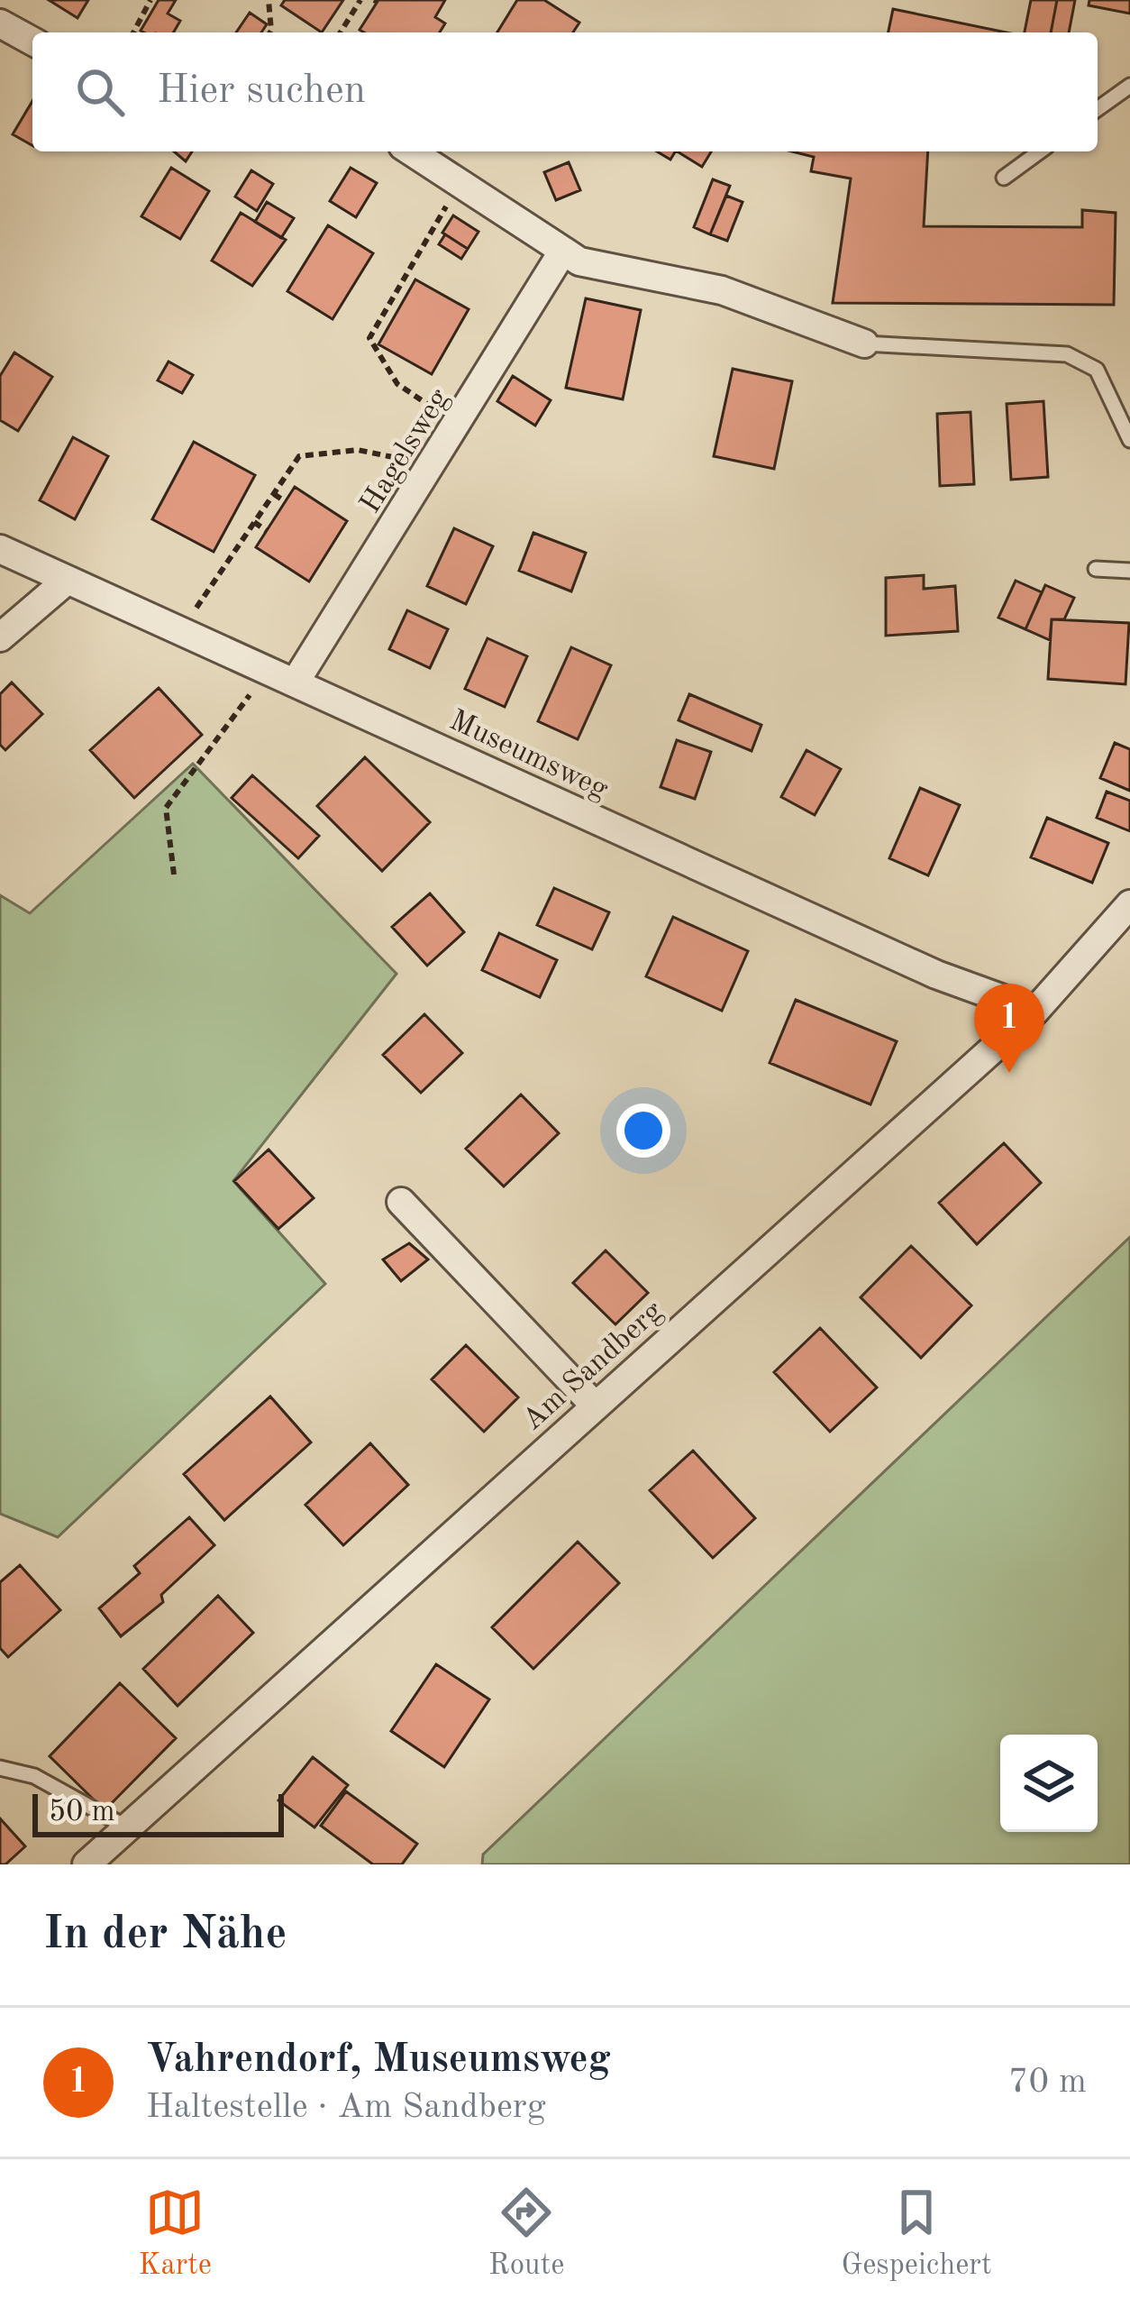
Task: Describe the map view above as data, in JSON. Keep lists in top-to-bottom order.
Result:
{
  "streets": {
    "street": ["Hagelsweg", "Museumsweg", "Am Sandberg"]
  },
  "crossings": [
    ["Hagelsweg", "Museumsweg"],
    ["Museumsweg", "Am Sandberg"]
  ],
  "scale_bar": "50 m",
  "page": {
    "search": "Hier suchen",
    "pins": "1",
    "scale": "50 m",
    "heading": "In der Nähe",
    "list": [
      {
        "mark": "1",
        "name": "Vahrendorf, Museumsweg",
        "note": "Haltestelle · Am Sandberg",
        "value": "70 m"
      }
    ],
    "nav": ["Karte", "Route", "Gespeichert"]
  }
}
